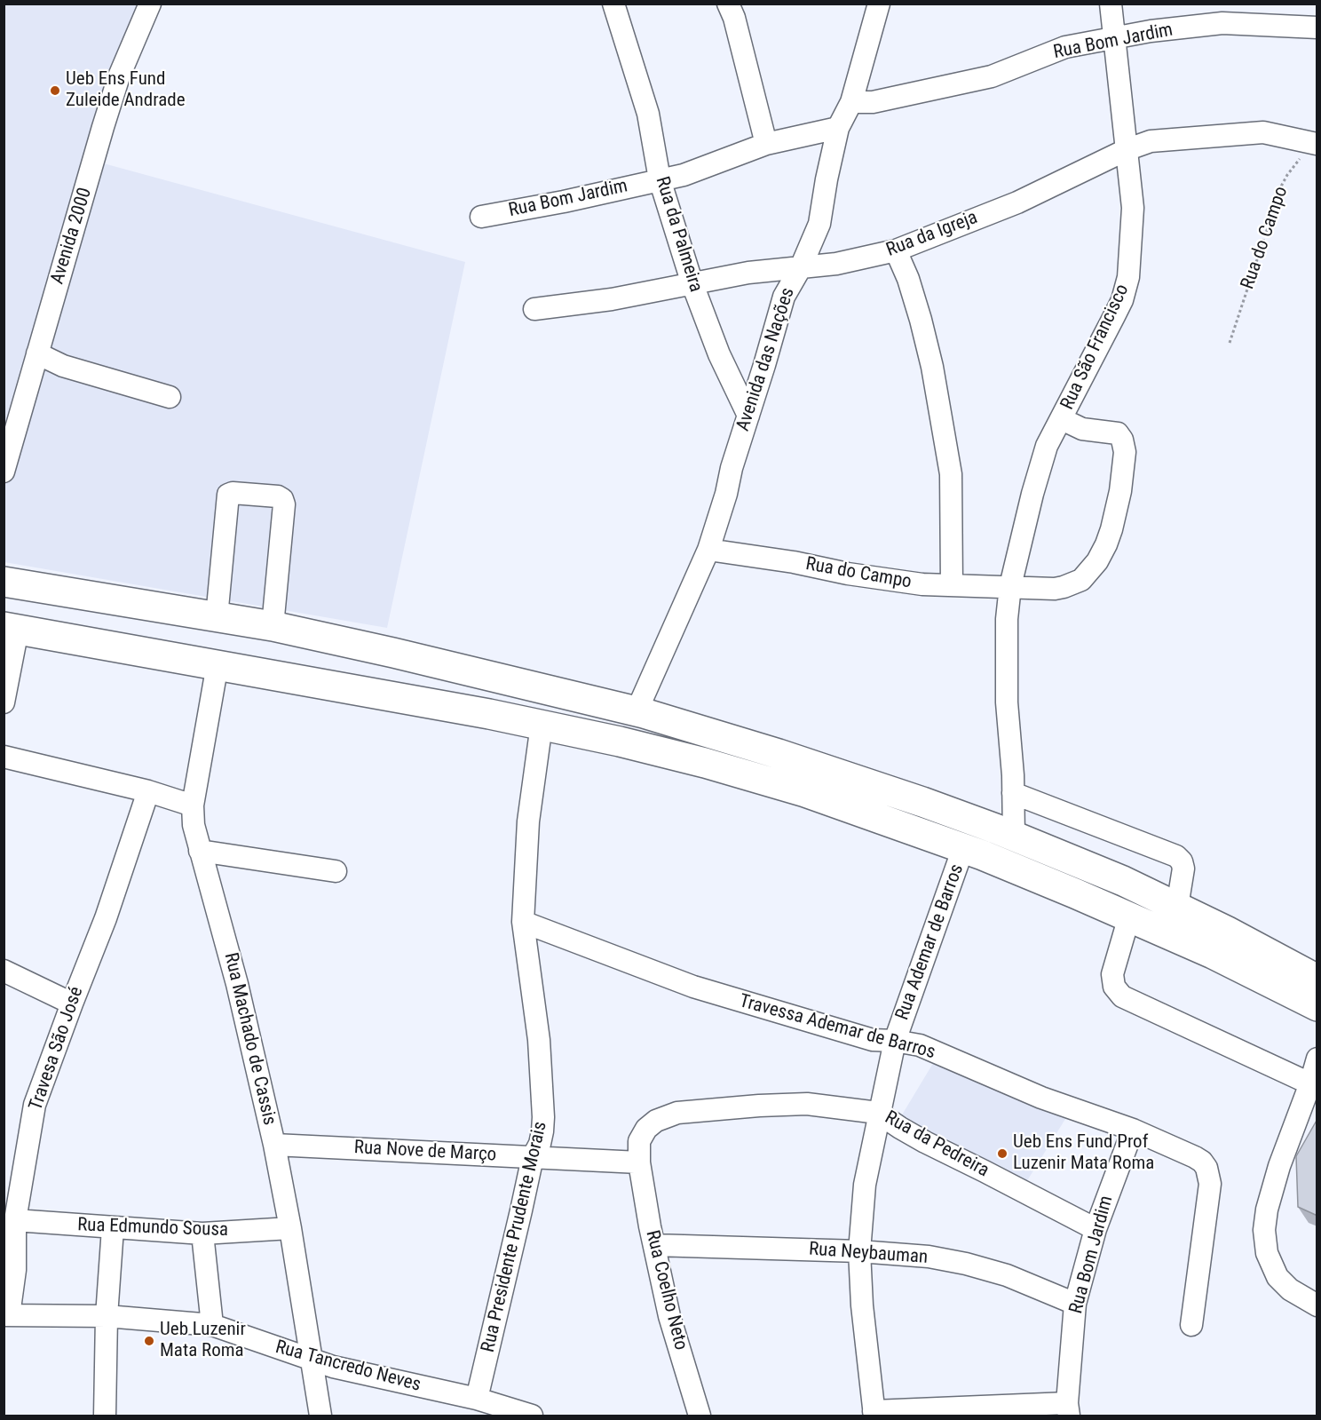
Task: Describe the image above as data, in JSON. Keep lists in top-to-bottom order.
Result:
{
  "streets": {
    "street": [
      "Rua Bom Jardim",
      "Rua da Palmeira",
      "Rua da Igreja",
      "Avenida 2000",
      "Rua do Campo",
      "Rua São Francisco",
      "Avenida das Nações",
      "Rua Ademar de Barros",
      "Travessa Ademar de Barros",
      "Rua Machado de Cassis",
      "Travesa São José",
      "Rua da Pedreira",
      "Rua Nove de Março",
      "Rua Edmundo Sousa",
      "Rua Presidente Prudente Morais",
      "Rua Neybauman",
      "Rua Coelho Neto",
      "Rua Tancredo Neves"
    ]
  },
  "crossings": [
    ["Rua Bom Jardim", "Rua da Palmeira"],
    ["Rua Bom Jardim", "Rua São Francisco"],
    ["Rua Bom Jardim", "Avenida das Nações"],
    ["Rua Bom Jardim", "Travessa Ademar de Barros"],
    ["Rua Bom Jardim", "Rua da Pedreira"],
    ["Rua Bom Jardim", "Rua Neybauman"],
    ["Rua da Palmeira", "Rua da Igreja"],
    ["Rua da Palmeira", "Avenida das Nações"],
    ["Rua da Igreja", "Rua do Campo"],
    ["Rua da Igreja", "Rua São Francisco"],
    ["Rua da Igreja", "Avenida das Nações"],
    ["Rua do Campo", "Rua São Francisco"],
    ["Rua do Campo", "Avenida das Nações"],
    ["Rua Ademar de Barros", "Travessa Ademar de Barros"],
    ["Rua Ademar de Barros", "Rua da Pedreira"],
    ["Rua Ademar de Barros", "Rua Neybauman"],
    ["Travessa Ademar de Barros", "Rua Presidente Prudente Morais"],
    ["Rua Machado de Cassis", "Rua Nove de Março"],
    ["Rua Machado de Cassis", "Rua Edmundo Sousa"],
    ["Rua Machado de Cassis", "Rua Tancredo Neves"],
    ["Travesa São José", "Rua Edmundo Sousa"],
    ["Travesa São José", "Rua Tancredo Neves"],
    ["Rua da Pedreira", "Rua Nove de Março"],
    ["Rua da Pedreira", "Rua Coelho Neto"],
    ["Rua Nove de Março", "Rua Presidente Prudente Morais"],
    ["Rua Nove de Março", "Rua Coelho Neto"],
    ["Rua Presidente Prudente Morais", "Rua Tancredo Neves"],
    ["Rua Neybauman", "Rua Coelho Neto"]
  ],
  "places": ["Ueb Ens Fund Zuleide Andrade", "Ueb Ens Fund Prof Luzenir Mata Roma", "Ueb Luzenir Mata Roma"]
}
